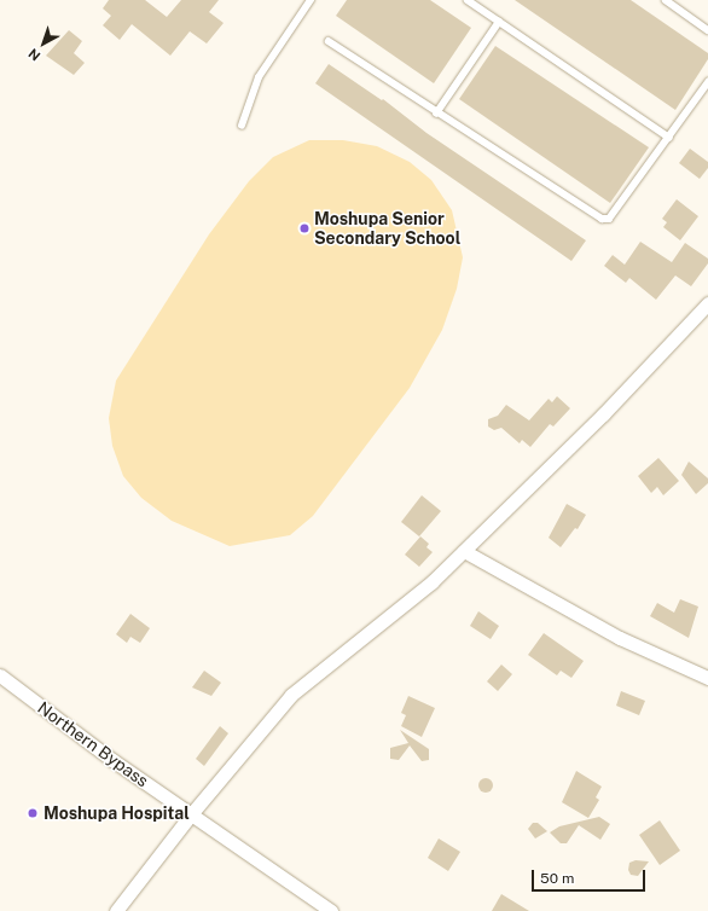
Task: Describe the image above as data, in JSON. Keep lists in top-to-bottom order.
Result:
{
  "streets": {
    "street": ["Northern Bypass"]
  },
  "places": ["Moshupa Senior Secondary School", "Moshupa Hospital"],
  "scale_bar": "50 m",
  "north": "bottom left"
}
